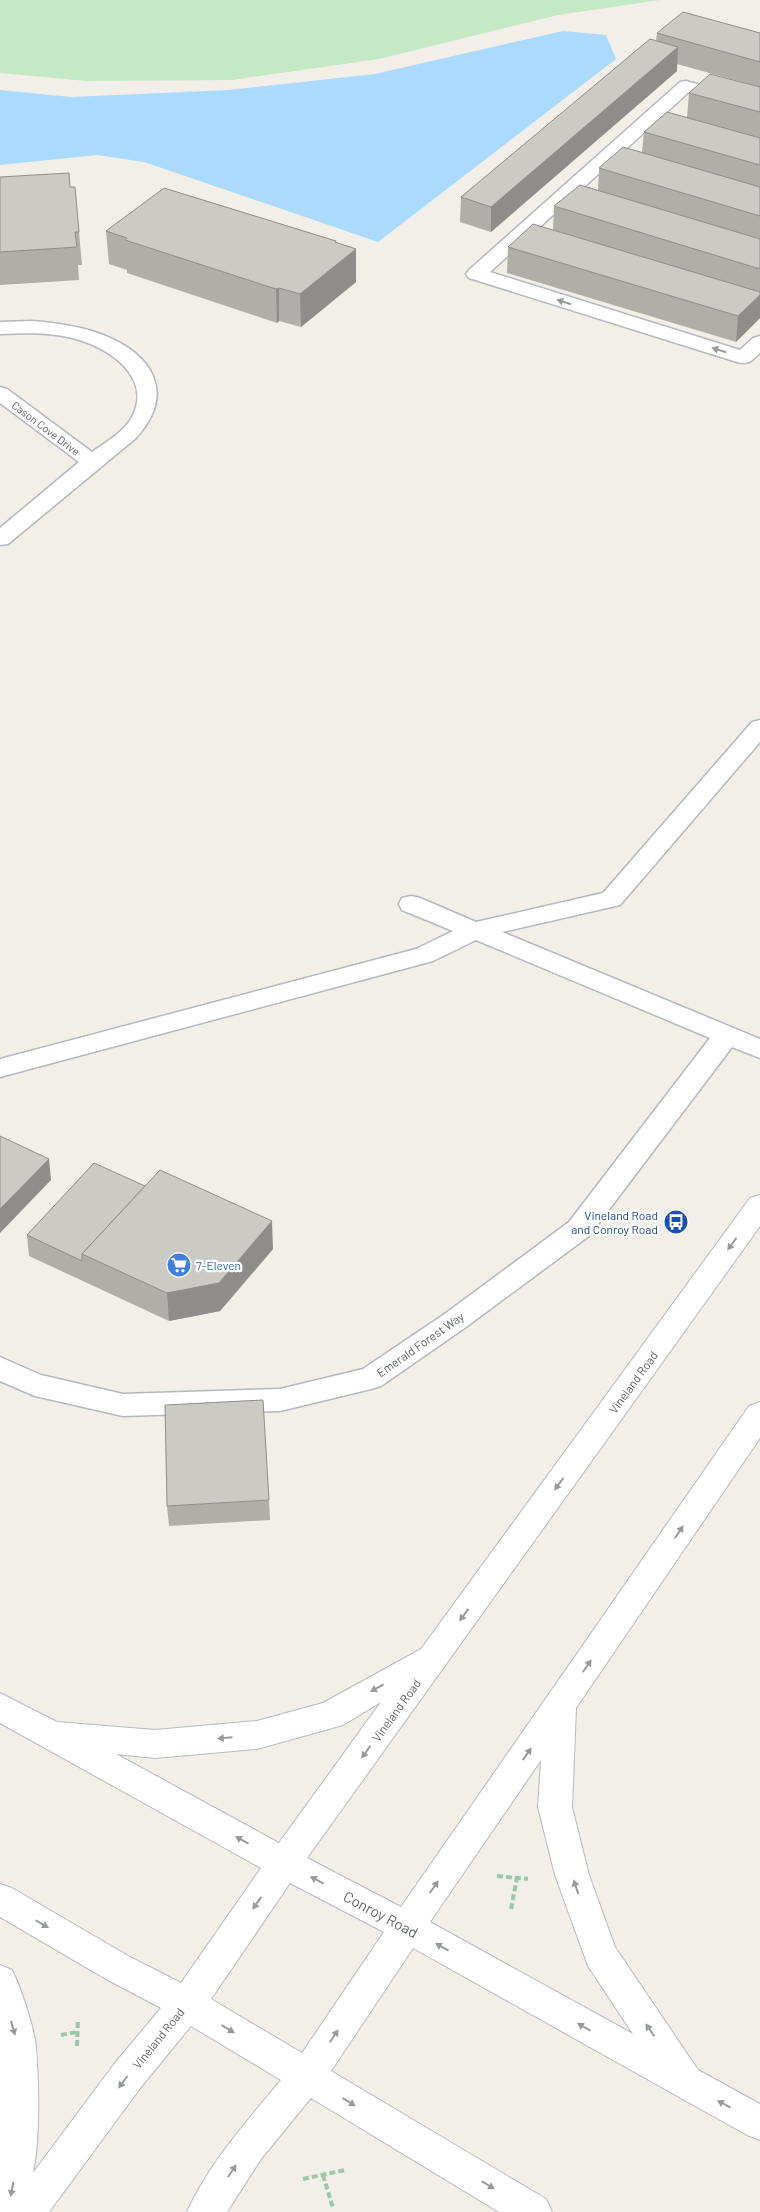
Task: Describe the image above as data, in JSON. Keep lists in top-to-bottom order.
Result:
{
  "streets": {
    "main road": ["Vineland Road", "Conroy Road"],
    "lane": ["Cason Cove Drive", "Emerald Forest Way"]
  },
  "crossings": [
    ["Vineland Road", "Conroy Road"]
  ],
  "places": {
    "bus stop": ["Vineland Road and Conroy Road"],
    "supermarket": ["7-Eleven"]
  }
}
